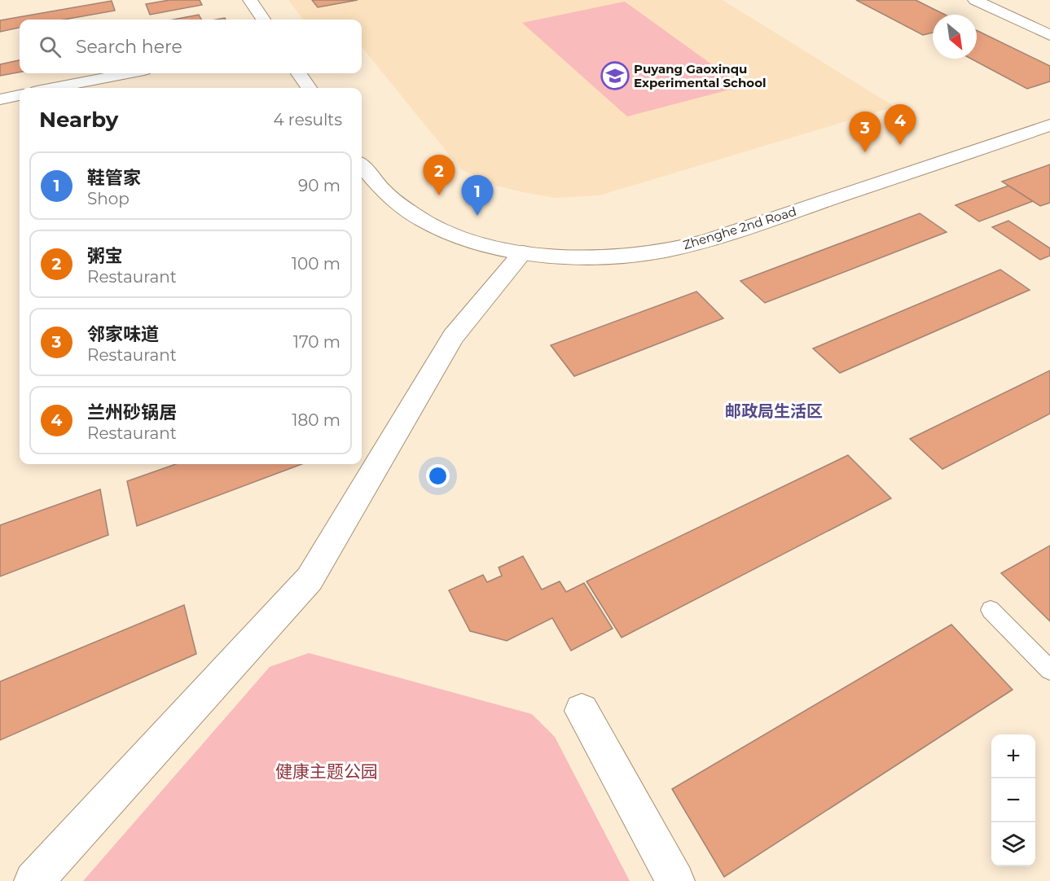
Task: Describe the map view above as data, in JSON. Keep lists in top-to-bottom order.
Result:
{
  "streets": {
    "street": ["Zhenghe 2nd Road"]
  },
  "districts": ["邮政局生活区"],
  "parks": ["健康主题公园"],
  "places": {
    "school or university": ["Puyang Gaoxinqu Experimental School"]
  },
  "north": "bottom right",
  "page": {
    "search": "Search here",
    "heading": ["Nearby", "4 results"],
    "pins": [
      "4",
      "3",
      "2",
      "1"
    ],
    "list": [
      {
        "mark": "1",
        "name": "鞋管家",
        "note": "Shop",
        "value": "90 m"
      },
      {
        "mark": "2",
        "name": "粥宝",
        "note": "Restaurant",
        "value": "100 m"
      },
      {
        "mark": "3",
        "name": "邻家味道",
        "note": "Restaurant",
        "value": "170 m"
      },
      {
        "mark": "4",
        "name": "兰州砂锅居",
        "note": "Restaurant",
        "value": "180 m"
      }
    ],
    "map_buttons": ["+", "−"]
  }
}
